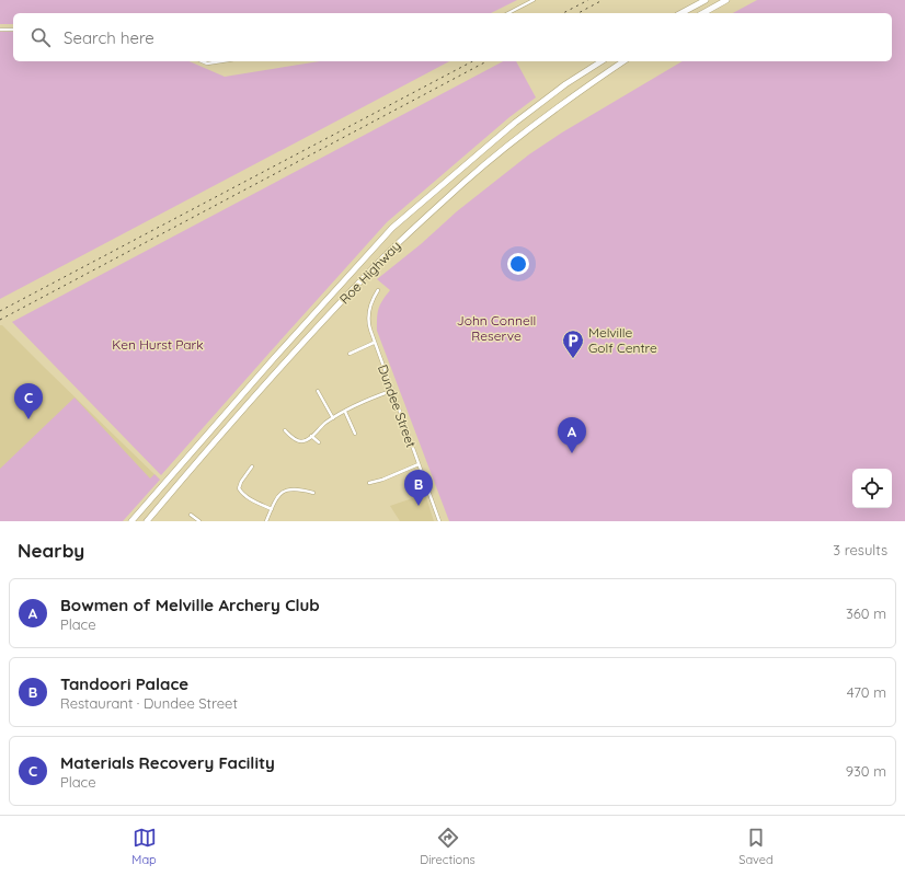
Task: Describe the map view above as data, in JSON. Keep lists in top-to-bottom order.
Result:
{
  "streets": {
    "highway": ["Roe Highway"],
    "street": ["Dundee Street"]
  },
  "parks": ["John Connell Reserve", "Ken Hurst Park"],
  "places": {
    "parking": ["Melville Golf Centre"]
  },
  "page": {
    "search": "Search here",
    "pins": ["C", "A", "B"],
    "heading": ["Nearby", "3 results"],
    "list": [
      {
        "mark": "A",
        "name": "Bowmen of Melville Archery Club",
        "note": "Place",
        "value": "360 m"
      },
      {
        "mark": "B",
        "name": "Tandoori Palace",
        "note": "Restaurant · Dundee Street",
        "value": "470 m"
      },
      {
        "mark": "C",
        "name": "Materials Recovery Facility",
        "note": "Place",
        "value": "930 m"
      }
    ],
    "nav": ["Map", "Directions", "Saved"]
  }
}
